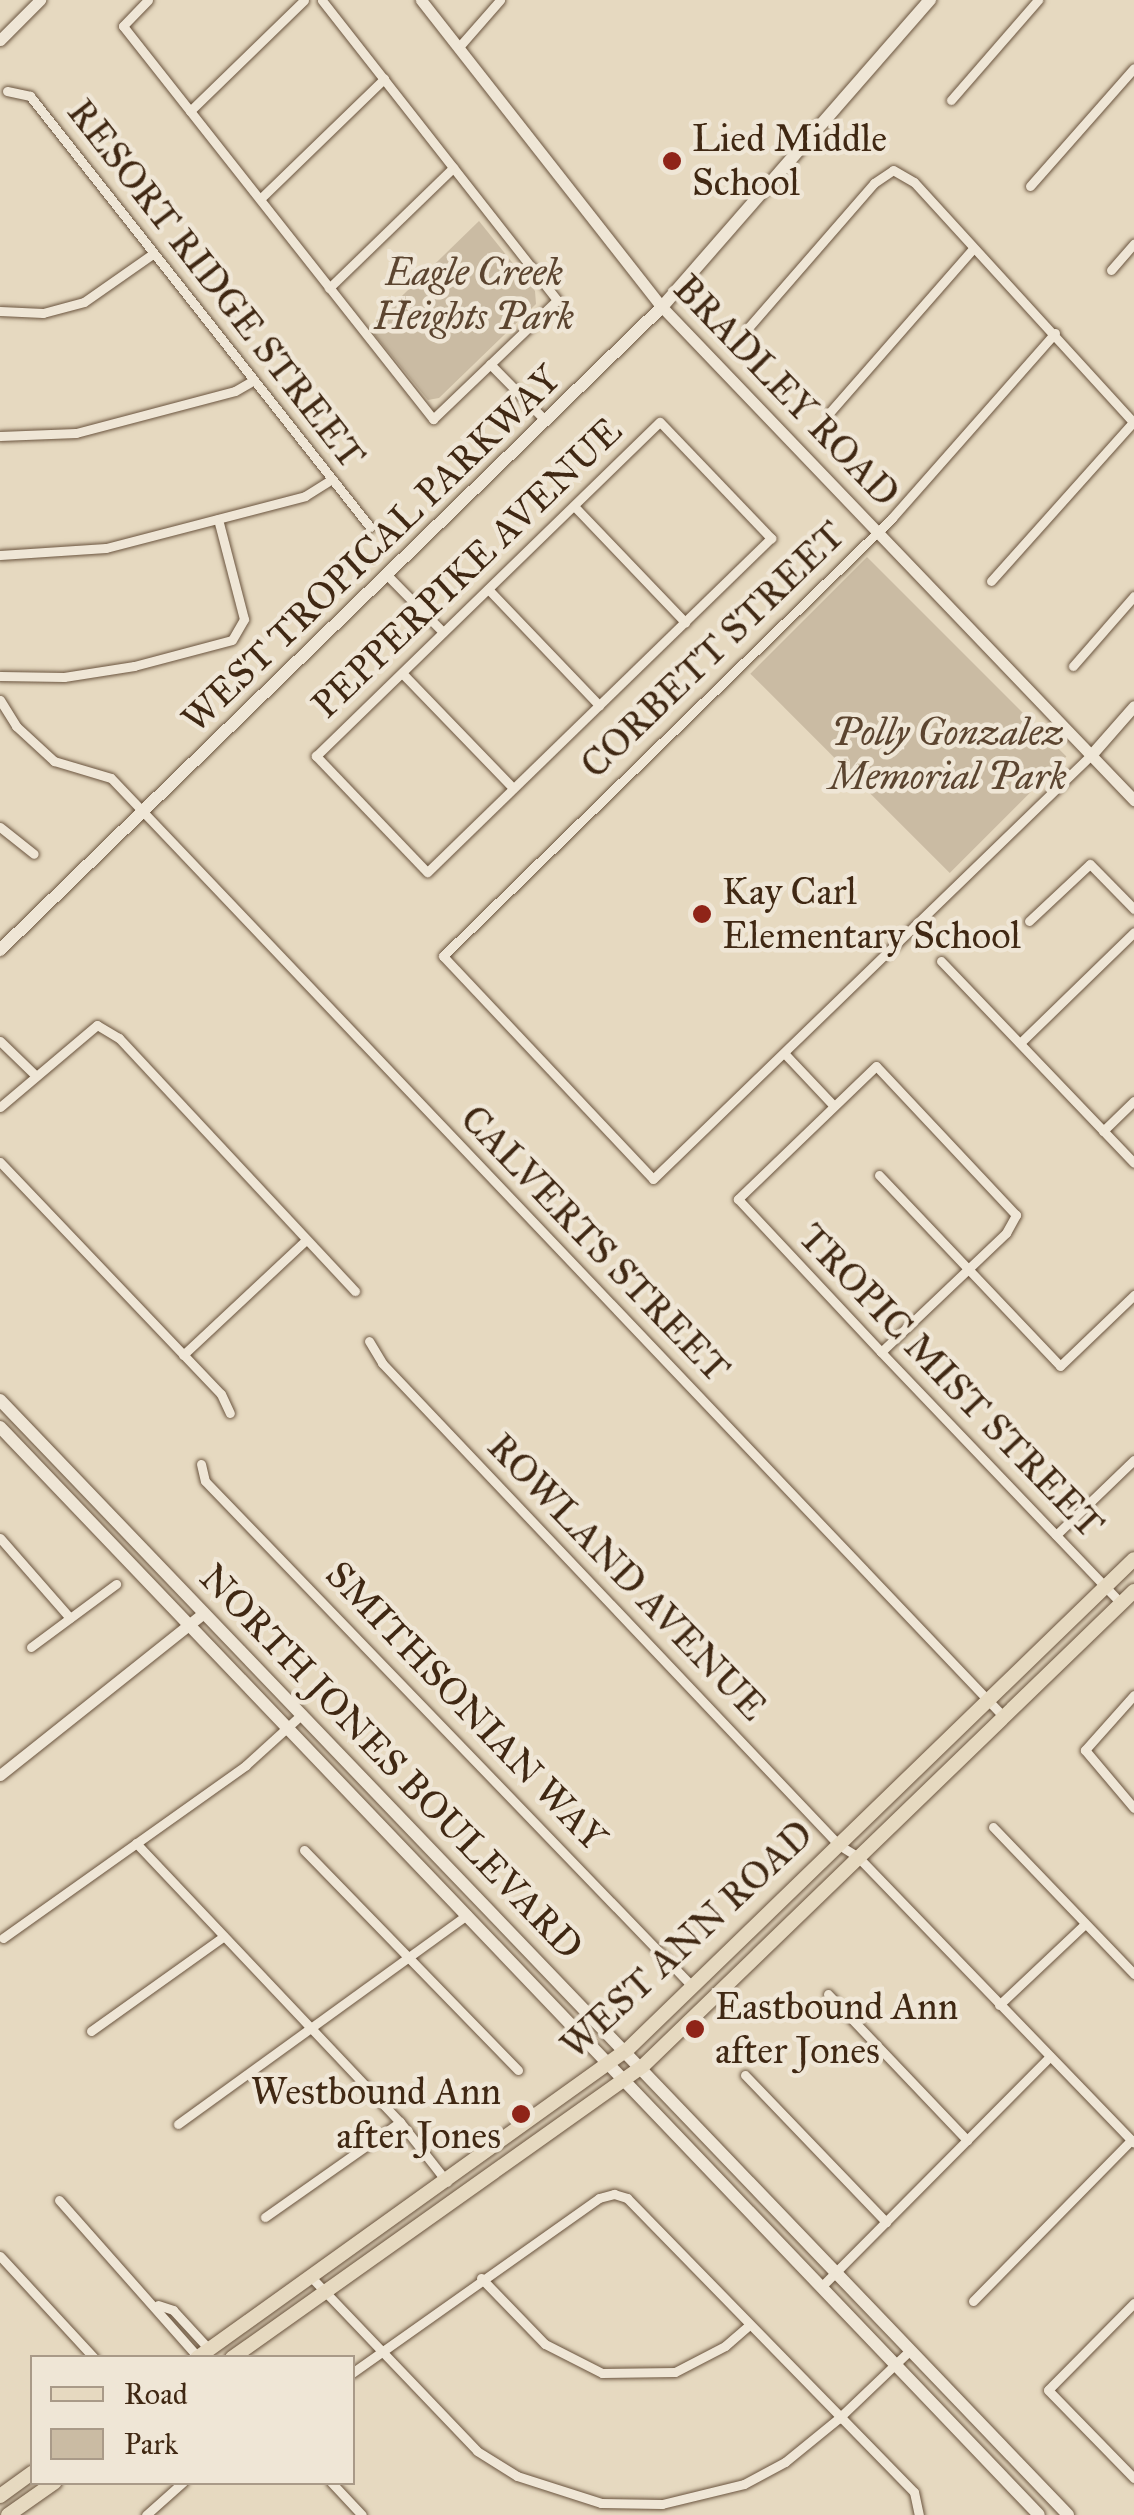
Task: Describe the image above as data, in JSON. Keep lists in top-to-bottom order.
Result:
{
  "streets": {
    "main road": ["WEST TROPICAL PARKWAY", "NORTH JONES BOULEVARD", "WEST ANN ROAD"],
    "street": [
      "RESORT RIDGE STREET",
      "BRADLEY ROAD",
      "PEPPERPIKE AVENUE",
      "CORBETT STREET",
      "CALVERTS STREET",
      "TROPIC MIST STREET",
      "ROWLAND AVENUE",
      "SMITHSONIAN WAY"
    ]
  },
  "crossings": [
    ["BRADLEY ROAD", "WEST TROPICAL PARKWAY"],
    ["BRADLEY ROAD", "CORBETT STREET"],
    ["WEST TROPICAL PARKWAY", "CALVERTS STREET"],
    ["CALVERTS STREET", "WEST ANN ROAD"],
    ["TROPIC MIST STREET", "WEST ANN ROAD"],
    ["ROWLAND AVENUE", "WEST ANN ROAD"],
    ["SMITHSONIAN WAY", "WEST ANN ROAD"],
    ["NORTH JONES BOULEVARD", "WEST ANN ROAD"]
  ],
  "parks": ["Eagle Creek Heights Park", "Polly Gonzalez Memorial Park"],
  "places": [
    "Lied Middle School",
    "Kay Carl Elementary School",
    "Eastbound Ann after Jones",
    "Westbound Ann after Jones"
  ],
  "legend": ["Road", "Park"]
}
